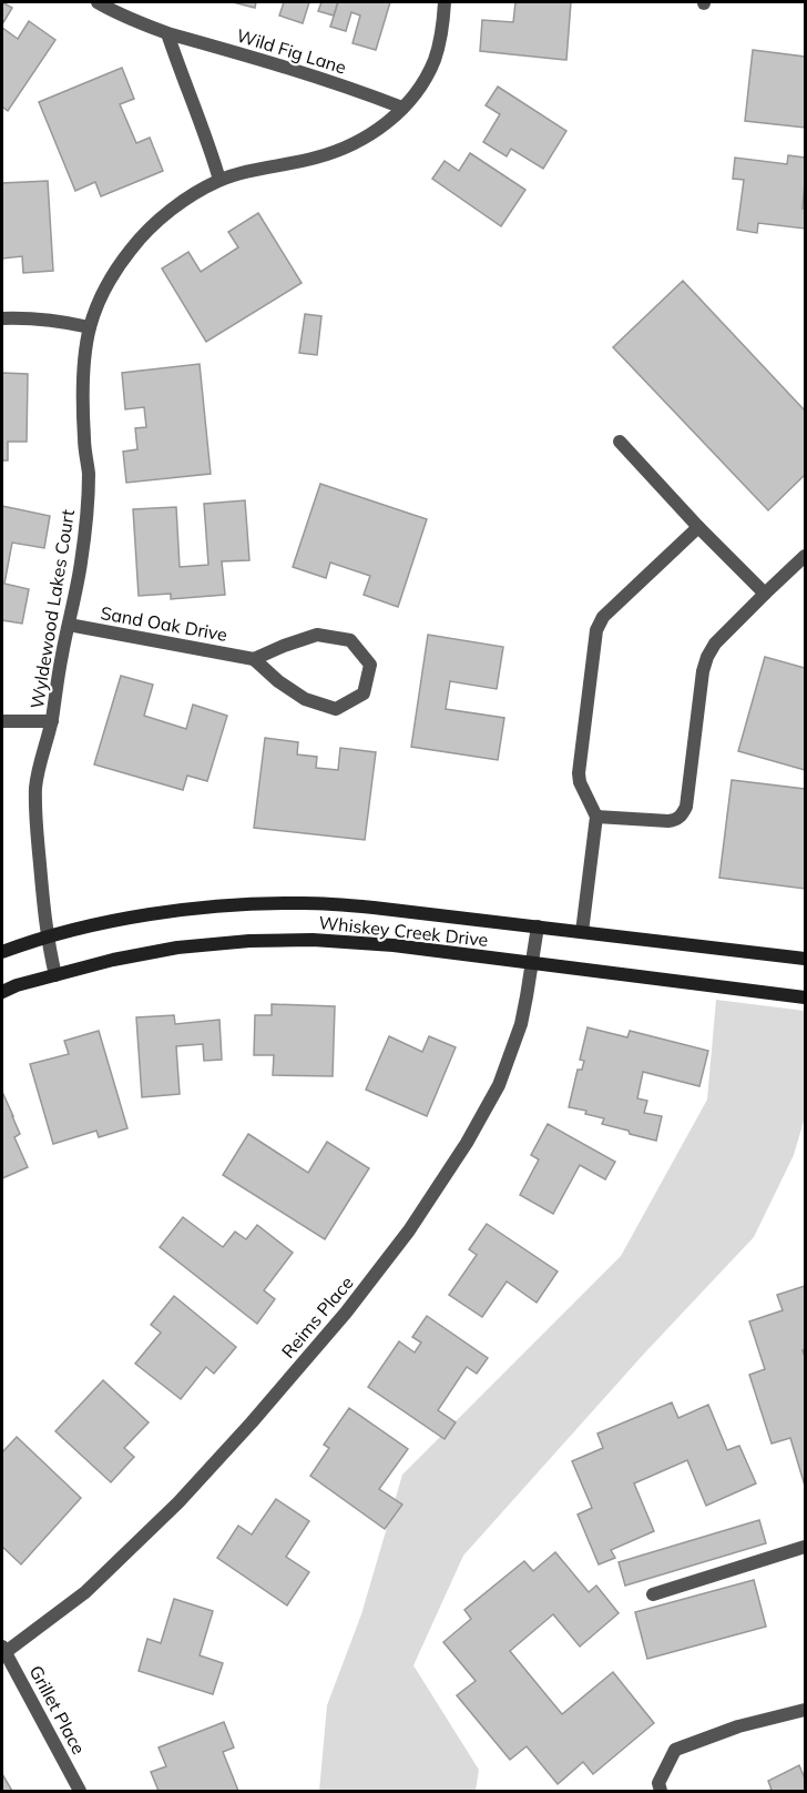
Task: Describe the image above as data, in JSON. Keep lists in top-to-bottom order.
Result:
{
  "streets": {
    "street": [
      "Wild Fig Lane",
      "Wyldewood Lakes Court",
      "Sand Oak Drive",
      "Whiskey Creek Drive",
      "Reims Place",
      "Grillet Place"
    ]
  },
  "crossings": [
    ["Wild Fig Lane", "Wyldewood Lakes Court"],
    ["Wyldewood Lakes Court", "Sand Oak Drive"],
    ["Wyldewood Lakes Court", "Whiskey Creek Drive"],
    ["Whiskey Creek Drive", "Reims Place"],
    ["Reims Place", "Grillet Place"]
  ]
}
